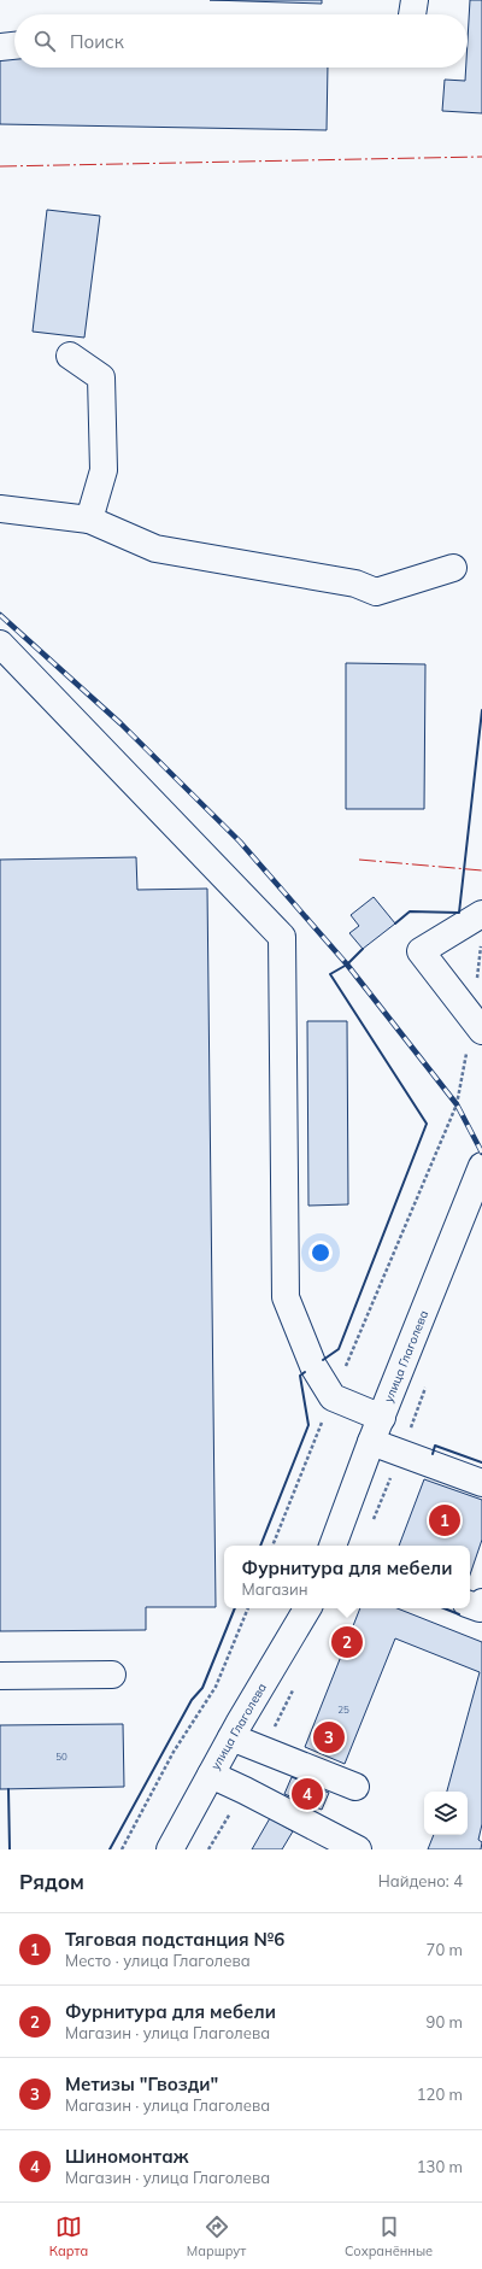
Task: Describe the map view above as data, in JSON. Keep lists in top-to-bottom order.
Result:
{
  "streets": {
    "main road": ["улица Глаголева"]
  },
  "house_numbers": ["25", "50"],
  "page": {
    "search": "Поиск",
    "pins": [
      "1",
      "2",
      "3",
      "4"
    ],
    "popup": ["Фурнитура для мебели", "Магазин"],
    "heading": ["Рядом", "Найдено: 4"],
    "list": [
      {
        "mark": "1",
        "name": "Тяговая подстанция №6",
        "note": "Место · улица Глаголева",
        "value": "70 m"
      },
      {
        "mark": "2",
        "name": "Фурнитура для мебели",
        "note": "Магазин · улица Глаголева",
        "value": "90 m"
      },
      {
        "mark": "3",
        "name": "Метизы \"Гвозди\"",
        "note": "Магазин · улица Глаголева",
        "value": "120 m"
      },
      {
        "mark": "4",
        "name": "Шиномонтаж",
        "note": "Магазин · улица Глаголева",
        "value": "130 m"
      }
    ],
    "nav": ["Карта", "Маршрут", "Сохранённые"]
  }
}
